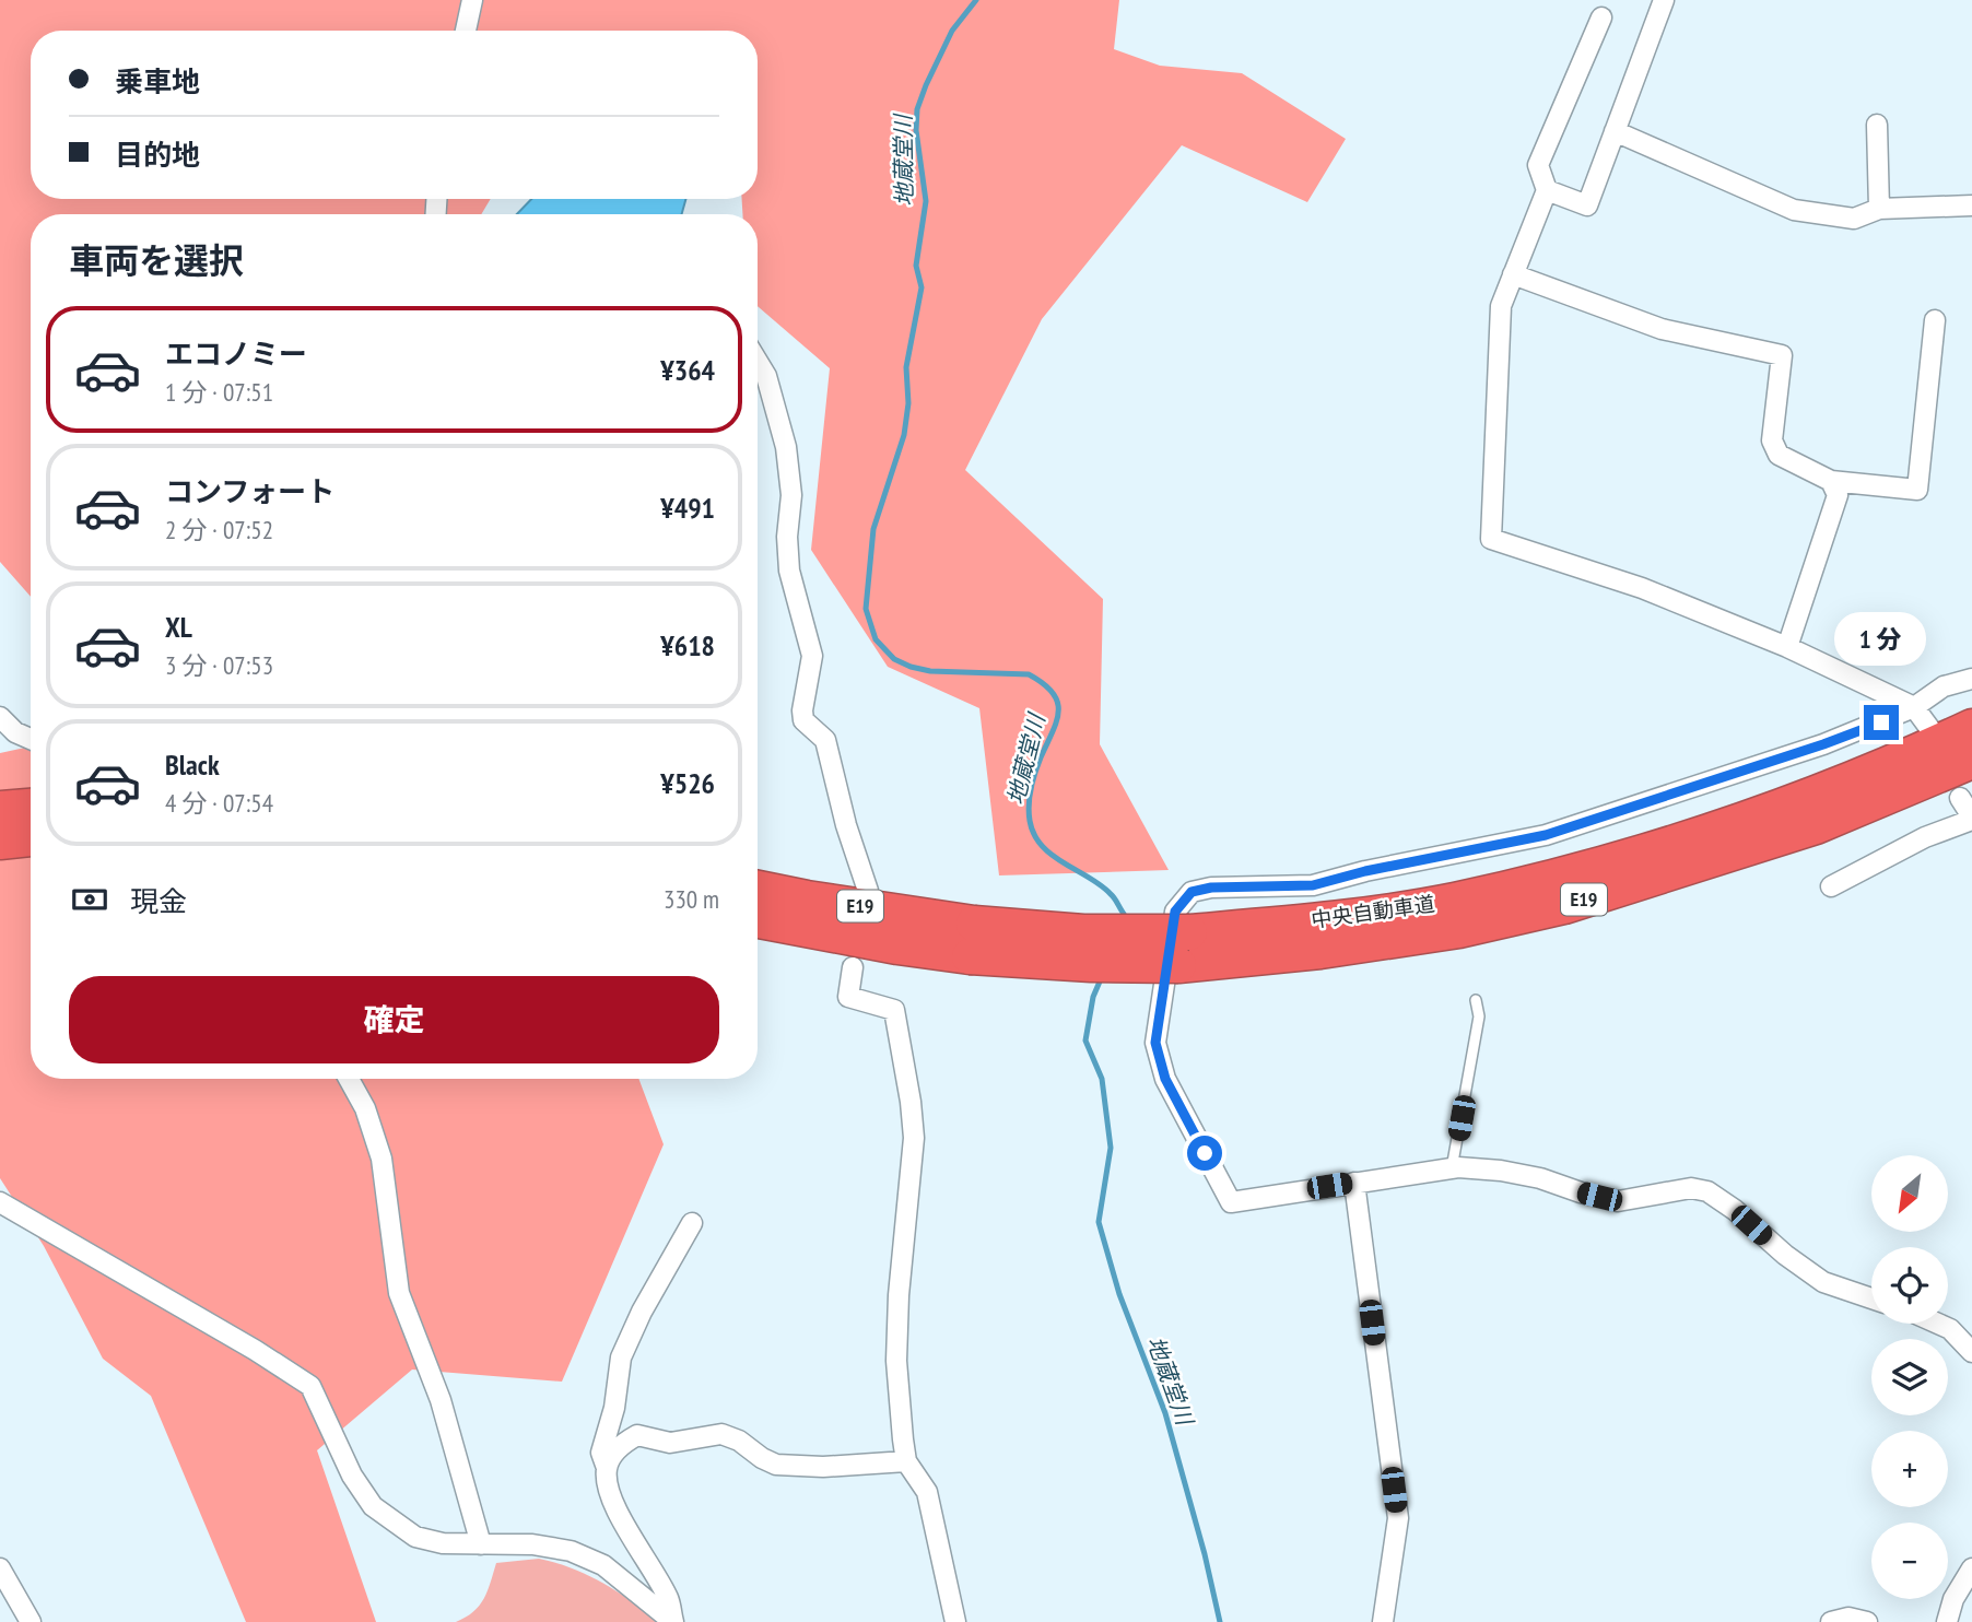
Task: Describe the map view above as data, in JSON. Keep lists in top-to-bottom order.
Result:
{
  "streets": {
    "highway": ["E19", "中央自動車道"]
  },
  "water": ["地蔵堂川"],
  "north": "bottom left",
  "page": {
    "banner": ["乗車地", "目的地"],
    "heading": "車両を選択",
    "list": [
      {
        "name": "エコノミー",
        "note": "1 分 · 07:51",
        "value": "¥364"
      },
      {
        "name": "コンフォート",
        "note": "2 分 · 07:52",
        "value": "¥491"
      },
      {
        "name": "XL",
        "note": "3 分 · 07:53",
        "value": "¥618"
      },
      {
        "name": "Black",
        "note": "4 分 · 07:54",
        "value": "¥526"
      }
    ],
    "bubble": "1 分",
    "pay": ["現金", "330 m"],
    "buttons": "確定",
    "map_buttons": ["+", "−"]
  }
}
